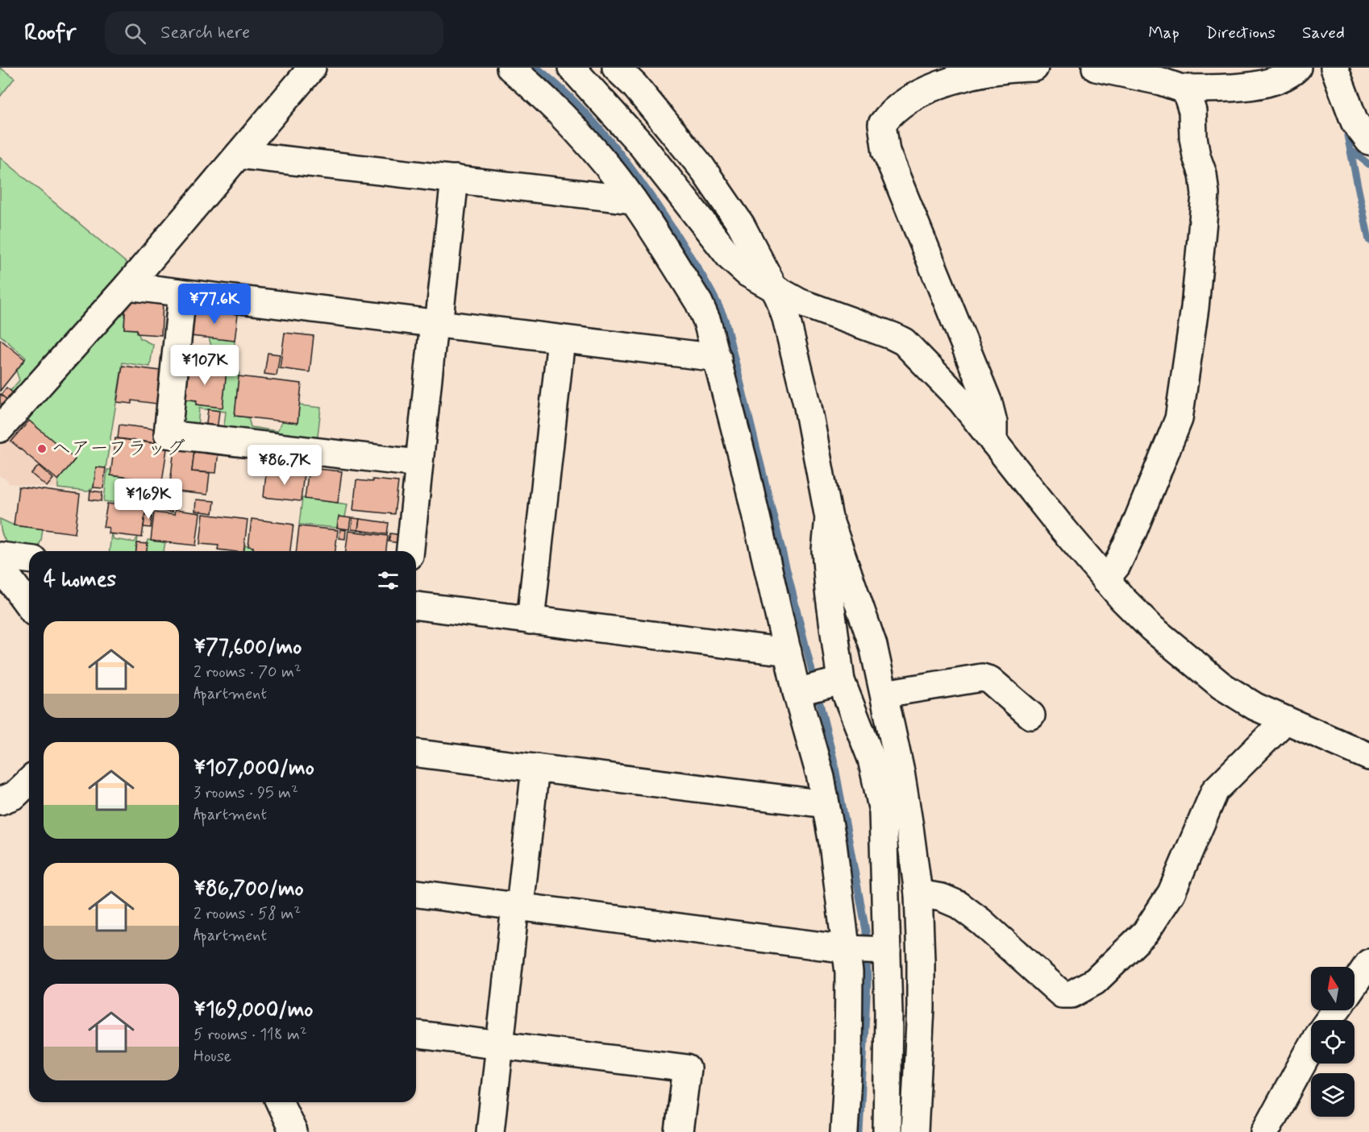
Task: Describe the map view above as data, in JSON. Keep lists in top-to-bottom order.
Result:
{
  "places": ["ヘアーフラッグ"],
  "north": "top",
  "page": {
    "header": "Roofr",
    "search": "Search here",
    "nav": ["Map", "Directions", "Saved"],
    "price": [
      "¥77.6K",
      "¥107K",
      "¥86.7K",
      "¥169K"
    ],
    "heading": "4 homes",
    "list": [
      {
        "name": "¥77,600/mo",
        "note": "2 rooms · 70 m² · Apartment"
      },
      {
        "name": "¥107,000/mo",
        "note": "3 rooms · 95 m² · Apartment"
      },
      {
        "name": "¥86,700/mo",
        "note": "2 rooms · 58 m² · Apartment"
      },
      {
        "name": "¥169,000/mo",
        "note": "5 rooms · 118 m² · House"
      }
    ]
  }
}
